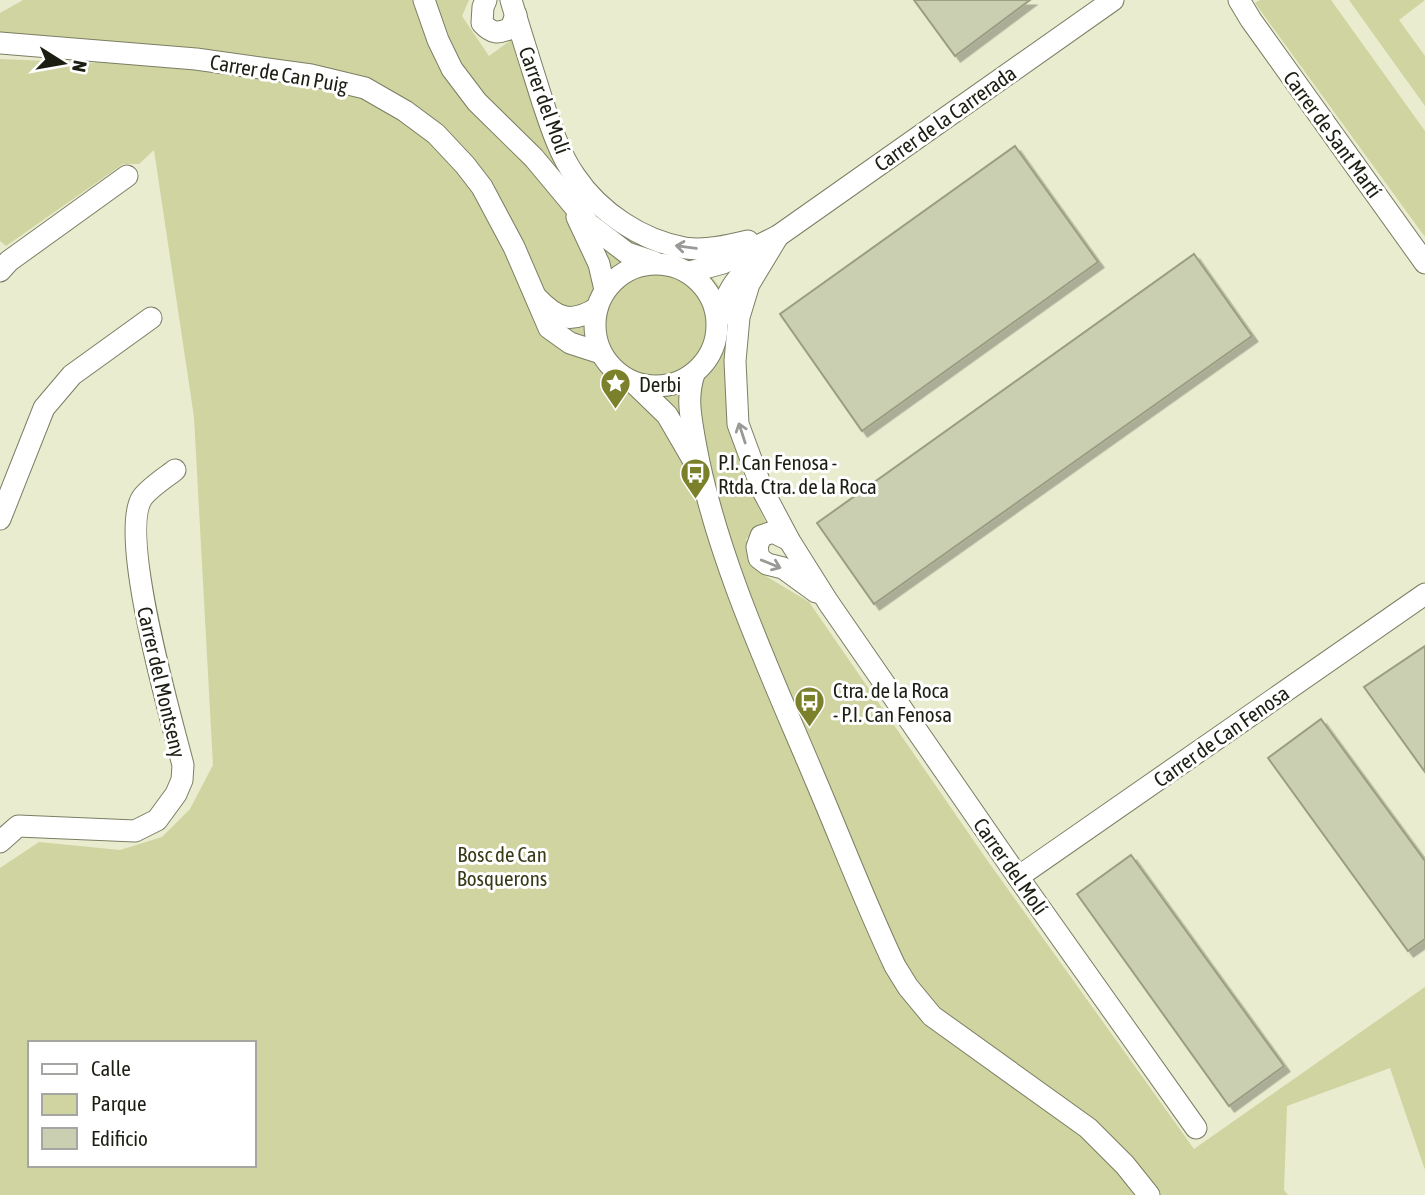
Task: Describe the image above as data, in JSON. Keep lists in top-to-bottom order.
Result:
{
  "streets": {
    "street": [
      "Carrer de Can Puig",
      "Carrer del Molí",
      "Carrer de la Carrerada",
      "Carrer de Sant Martí",
      "Carrer del Montseny",
      "Carrer de Can Fenosa"
    ]
  },
  "crossings": [
    ["Carrer de Can Puig", "Carrer de la Carrerada"],
    ["Carrer del Molí", "Carrer de la Carrerada"],
    ["Carrer del Molí", "Carrer de Can Fenosa"]
  ],
  "parks": ["Bosc de Can Bosquerons"],
  "places": {
    "place": ["Derbi"],
    "bus stop": ["P.I. Can Fenosa - Rtda. Ctra. de la Roca", "Ctra. de la Roca - P.I. Can Fenosa"]
  },
  "legend": ["Calle", "Parque", "Edificio"],
  "north": "right"
}
